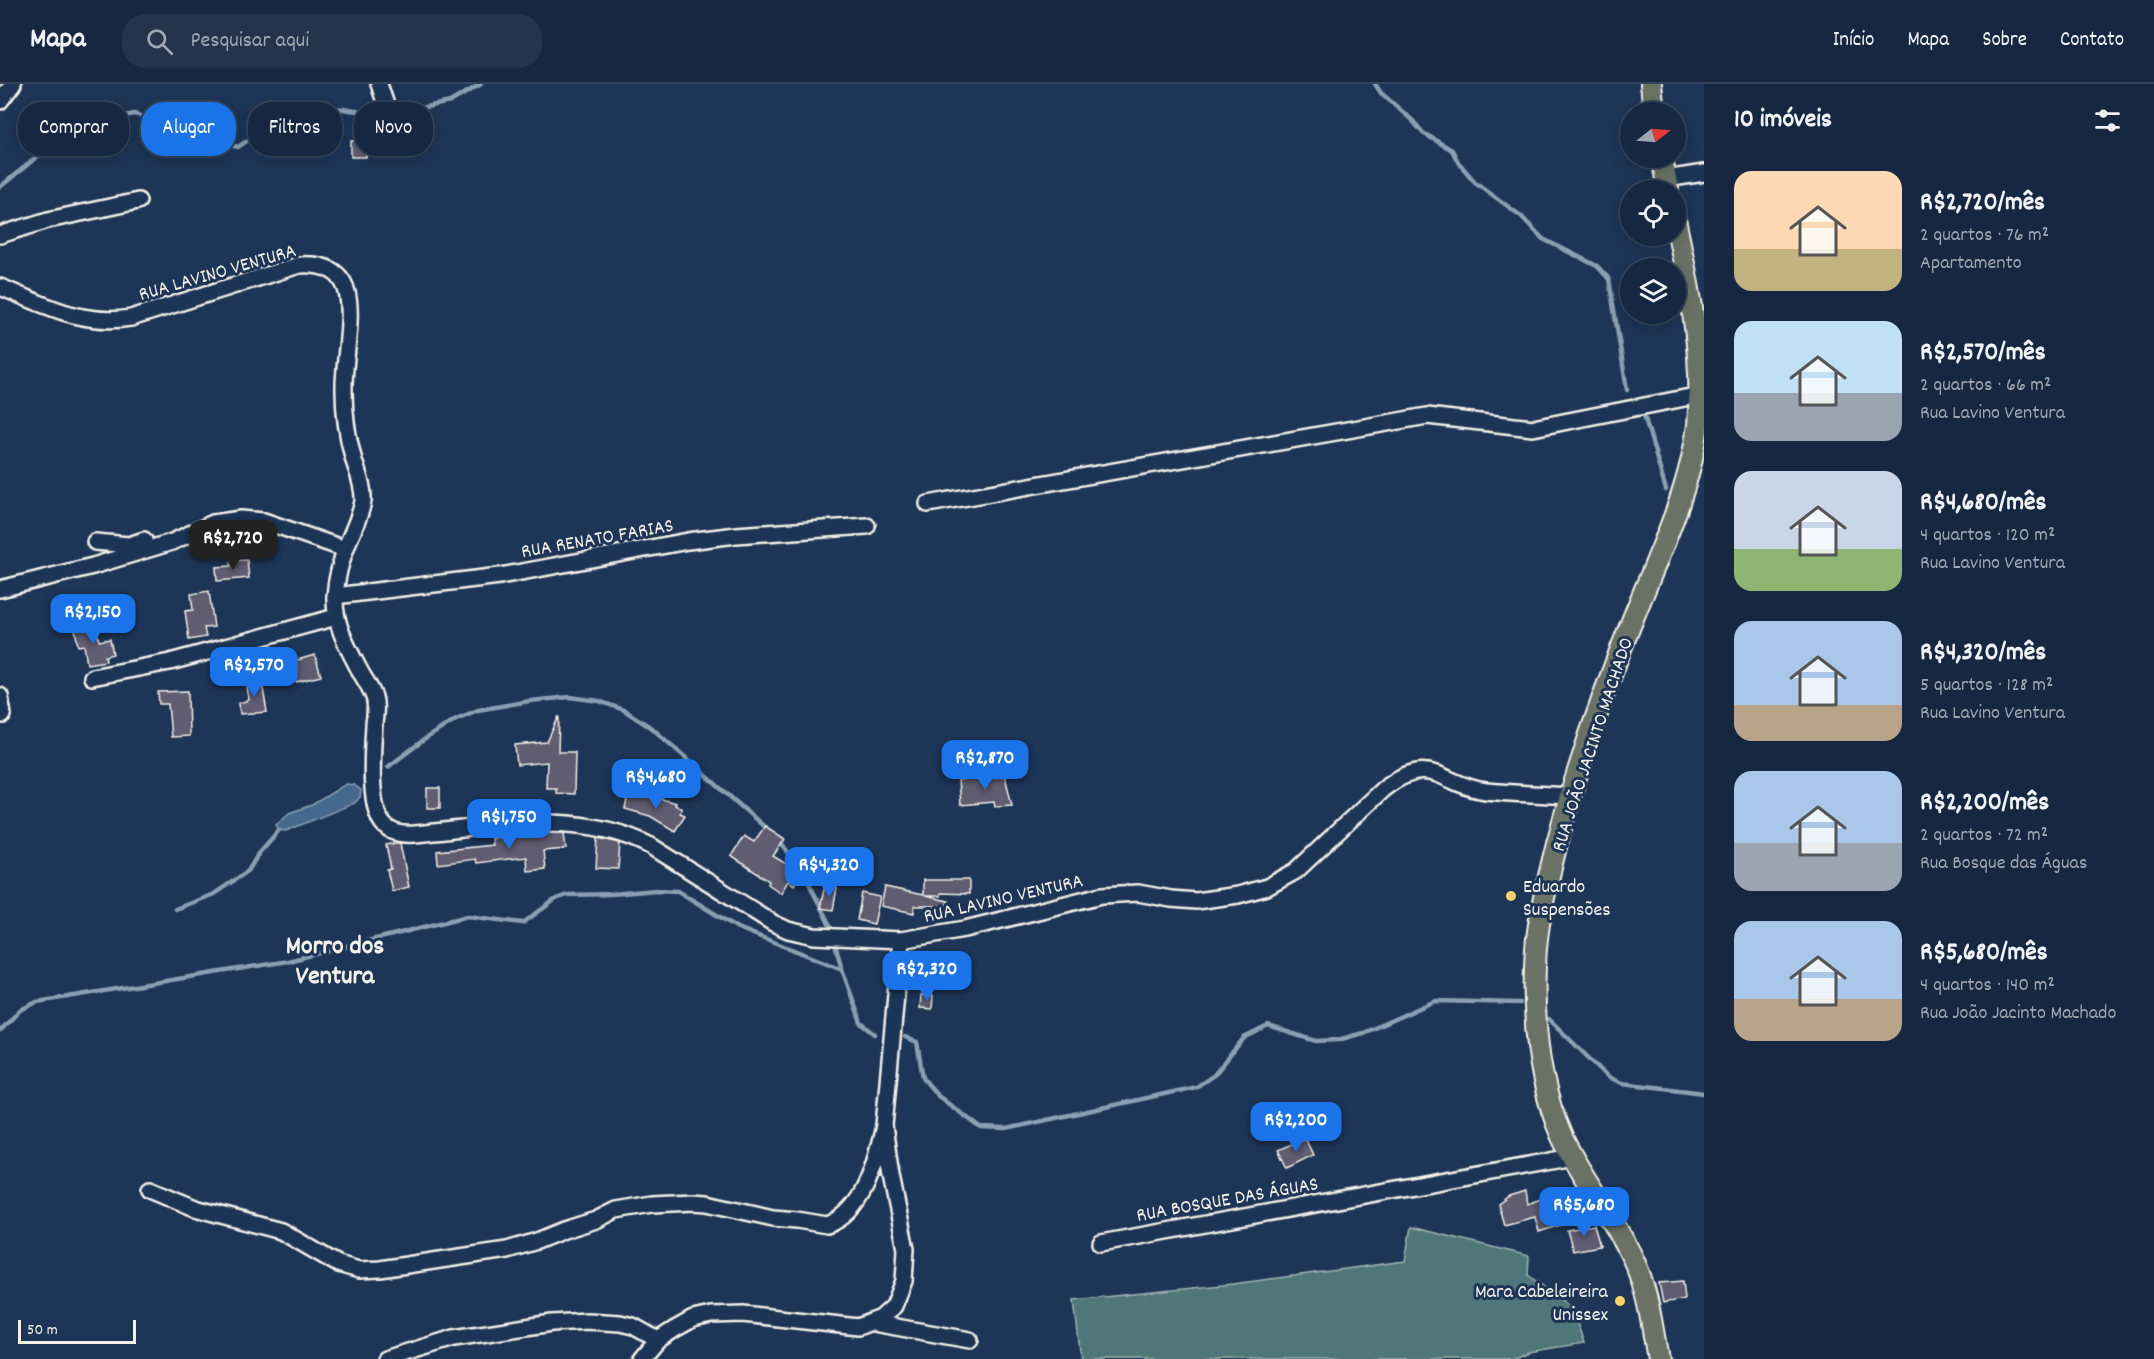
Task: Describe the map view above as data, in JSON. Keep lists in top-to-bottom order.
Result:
{
  "streets": {
    "main road": ["RUA JOÃO JACINTO MACHADO"],
    "street": ["RUA LAVINO VENTURA", "RUA RENATO FARIAS", "RUA BOSQUE DAS ÁGUAS"]
  },
  "crossings": [
    ["RUA LAVINO VENTURA", "RUA RENATO FARIAS"],
    ["RUA LAVINO VENTURA", "RUA JOÃO JACINTO MACHADO"],
    ["RUA JOÃO JACINTO MACHADO", "RUA BOSQUE DAS ÁGUAS"]
  ],
  "districts": ["Morro dos Ventura"],
  "places": ["Eduardo Suspensões", "Mara Cabeleireira Unissex"],
  "scale_bar": "50 m",
  "north": "right",
  "page": {
    "header": "Mapa",
    "search": "Pesquisar aqui",
    "nav": [
      "Início",
      "Mapa",
      "Sobre",
      "Contato"
    ],
    "heading": "10 imóveis",
    "chip": [
      "Comprar",
      "Alugar",
      "Filtros",
      "Novo"
    ],
    "list": [
      {
        "name": "R$2,720/mês",
        "note": "2 quartos · 76 m² · Apartamento"
      },
      {
        "name": "R$2,570/mês",
        "note": "2 quartos · 66 m² · Rua Lavino Ventura"
      },
      {
        "name": "R$4,680/mês",
        "note": "4 quartos · 120 m² · Rua Lavino Ventura"
      },
      {
        "name": "R$4,320/mês",
        "note": "5 quartos · 128 m² · Rua Lavino Ventura"
      },
      {
        "name": "R$2,200/mês",
        "note": "2 quartos · 72 m² · Rua Bosque das Águas"
      },
      {
        "name": "R$5,680/mês",
        "note": "4 quartos · 140 m² · Rua João Jacinto Machado"
      }
    ],
    "price": [
      "R$2,720",
      "R$2,150",
      "R$2,570",
      "R$2,870",
      "R$4,680",
      "R$1,750",
      "R$4,320",
      "R$2,320",
      "R$2,200",
      "R$5,680"
    ],
    "scale": "50 m"
  }
}
